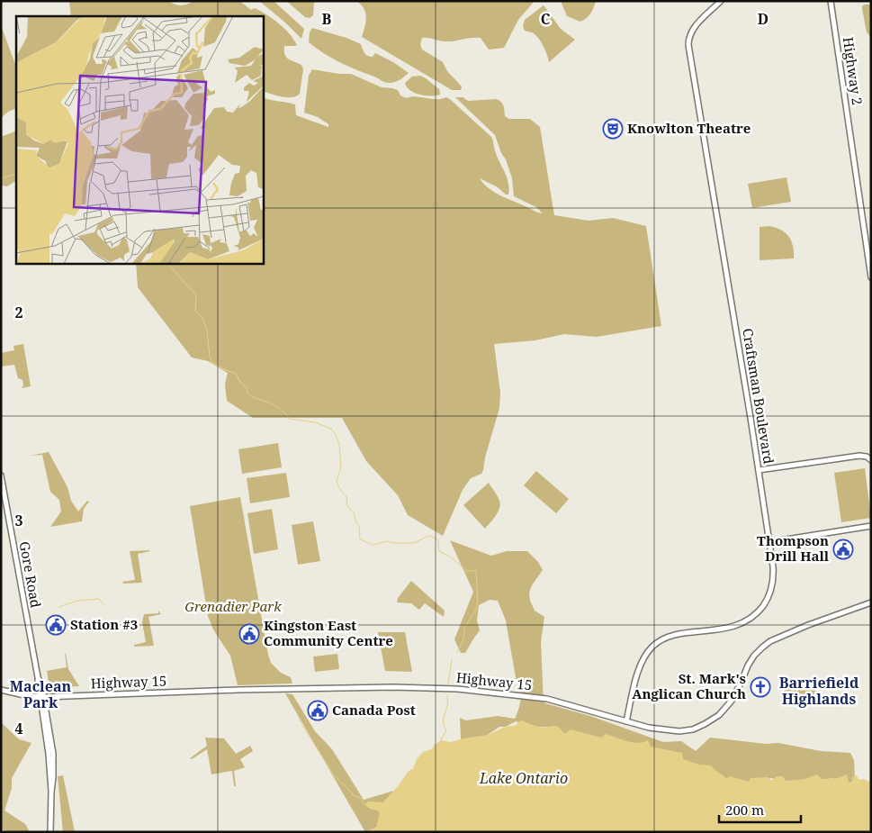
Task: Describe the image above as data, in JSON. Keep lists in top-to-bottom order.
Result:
{
  "streets": {
    "main road": [
      "Highway 2",
      "Craftsman Boulevard",
      "Gore Road",
      "Highway 15"
    ]
  },
  "crossings": [
    ["Craftsman Boulevard", "Highway 15"],
    ["Gore Road", "Highway 15"]
  ],
  "districts": ["Barriefield Highlands", "Maclean Park"],
  "water": ["Lake Ontario"],
  "parks": ["Grenadier Park"],
  "places": {
    "theatre": ["Knowlton Theatre"],
    "public building": [
      "Thompson Drill Hall",
      "Station #3",
      "Kingston East Community Centre",
      "Canada Post"
    ],
    "church": ["St. Mark's Anglican Church"]
  },
  "scale_bar": "200 m",
  "grid": {
    "columns": ["B", "C", "D"],
    "rows": ["2", "3", "4"]
  }
}
